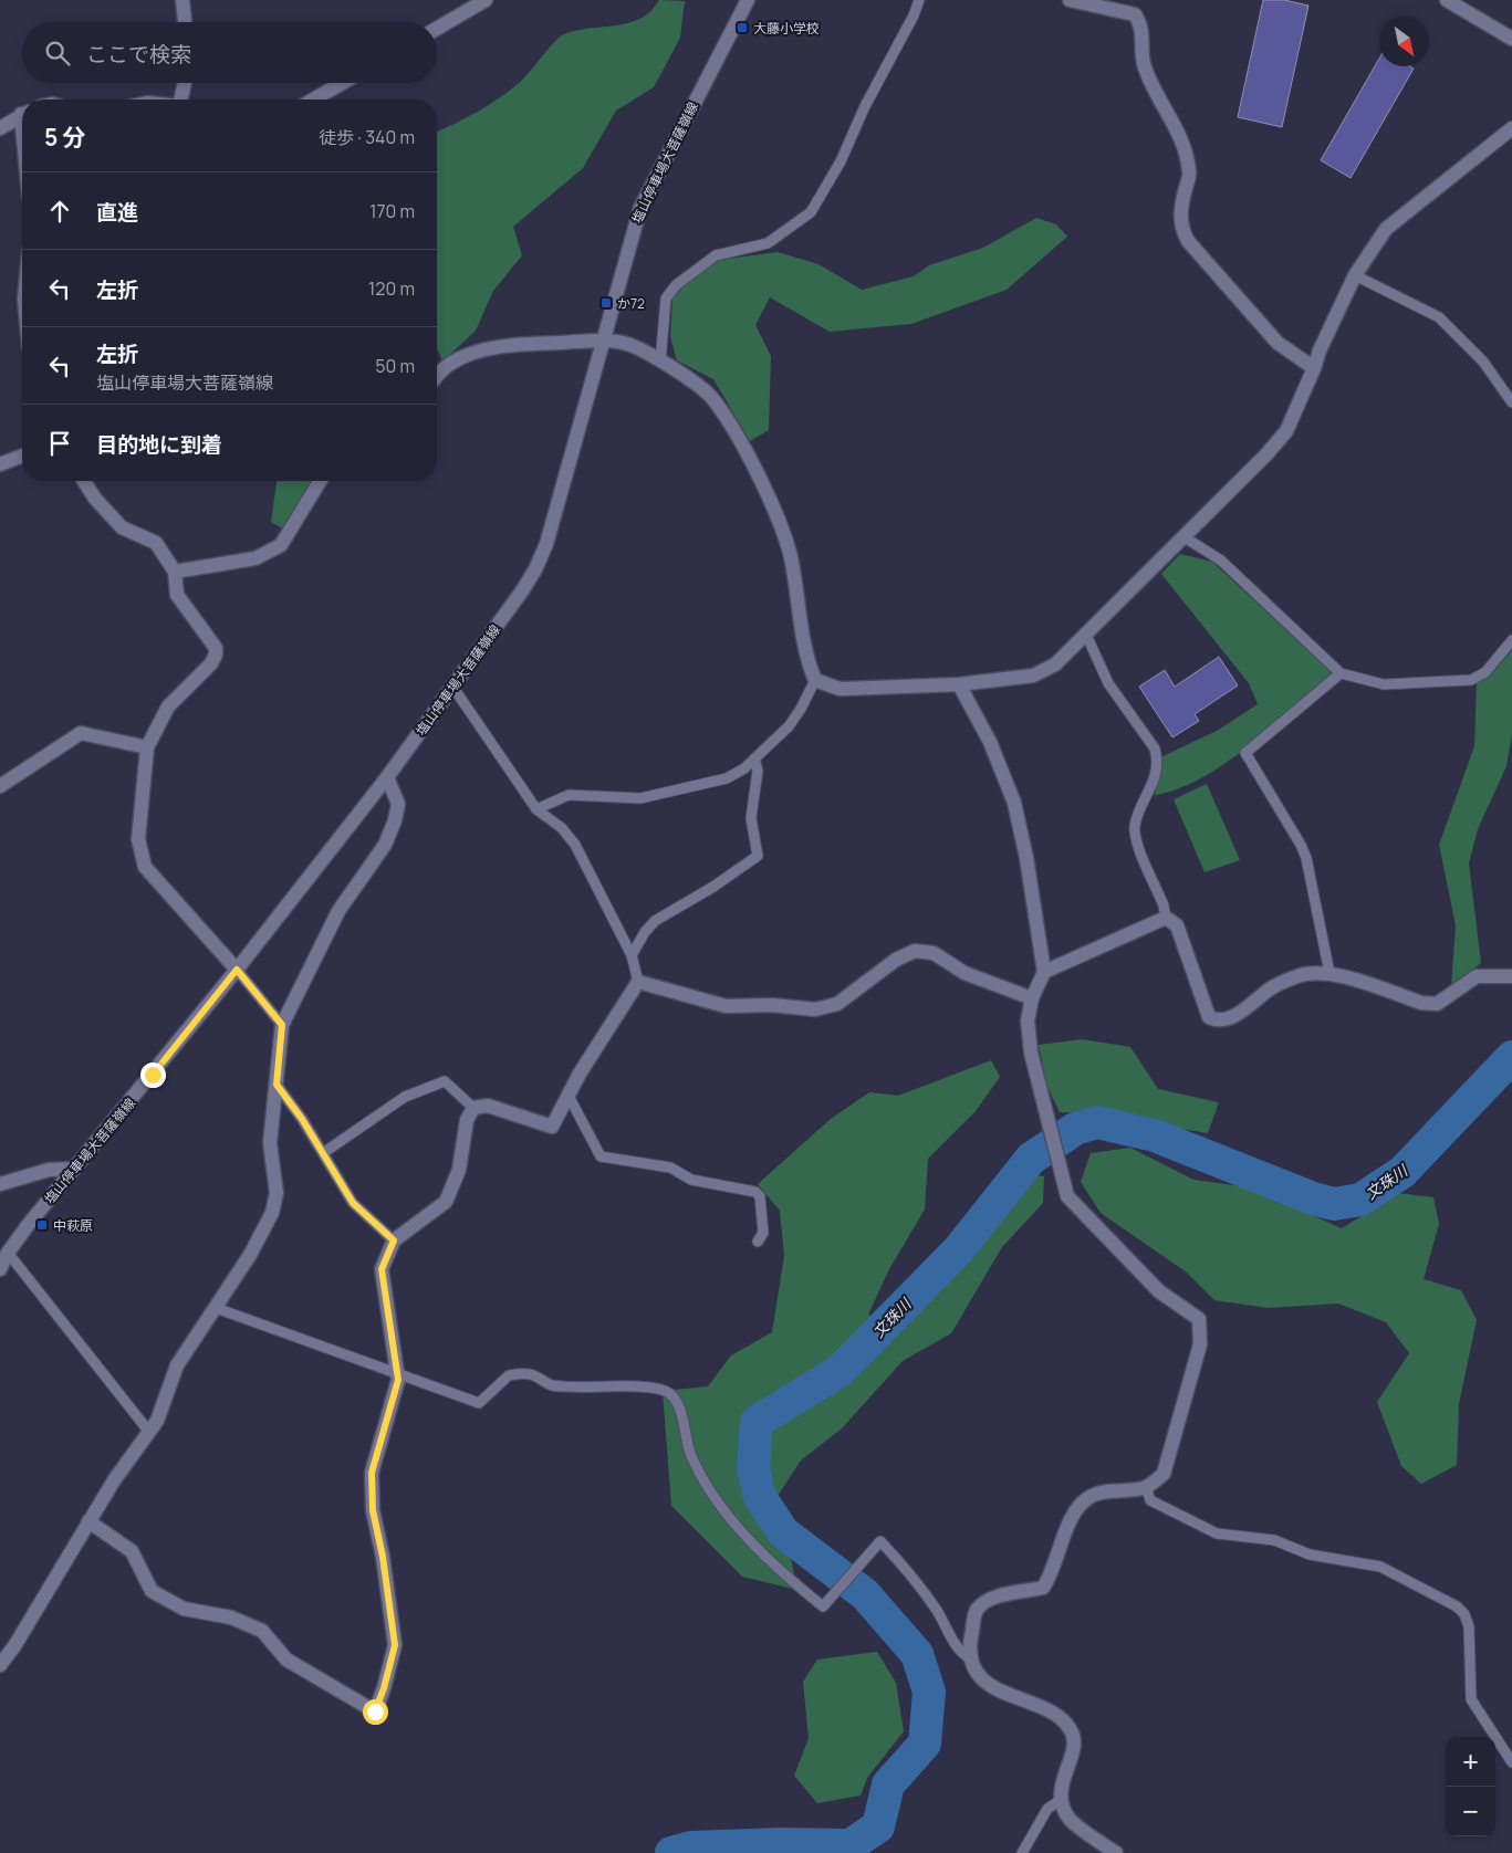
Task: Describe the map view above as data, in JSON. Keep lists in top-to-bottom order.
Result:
{
  "streets": {
    "street": ["塩山停車場大菩薩嶺線"]
  },
  "water": ["文珠川"],
  "places": {
    "transit": ["大藤小学校", "か72", "中萩原"]
  },
  "north": "bottom right",
  "page": {
    "search": "ここで検索",
    "heading": ["5 分", "徒歩 · 340 m"],
    "list": [
      ["直進", "170 m"],
      ["左折", "120 m"],
      ["左折", "塩山停車場大菩薩嶺線", "50 m"],
      "目的地に到着"
    ],
    "map_buttons": ["+", "−"]
  }
}
